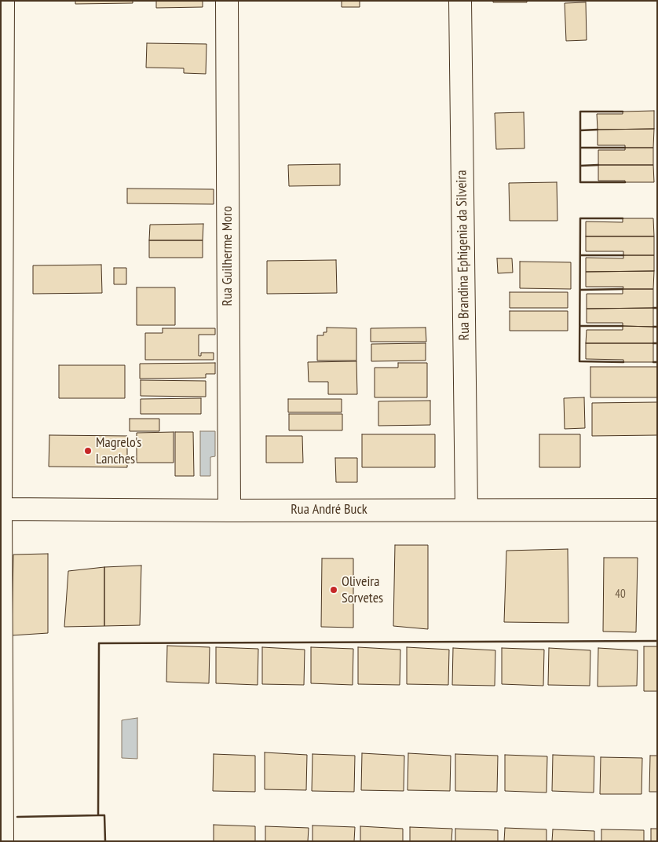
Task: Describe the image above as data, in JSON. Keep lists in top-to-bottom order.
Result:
{
  "streets": {
    "street": ["Rua Brandina Ephigenia da Silveira", "Rua Guilherme Moro", "Rua André Buck"]
  },
  "crossings": [
    ["Rua Brandina Ephigenia da Silveira", "Rua André Buck"],
    ["Rua Guilherme Moro", "Rua André Buck"]
  ],
  "places": ["Magrelo's Lanches", "Oliveira Sorvetes"],
  "house_numbers": ["40"]
}
